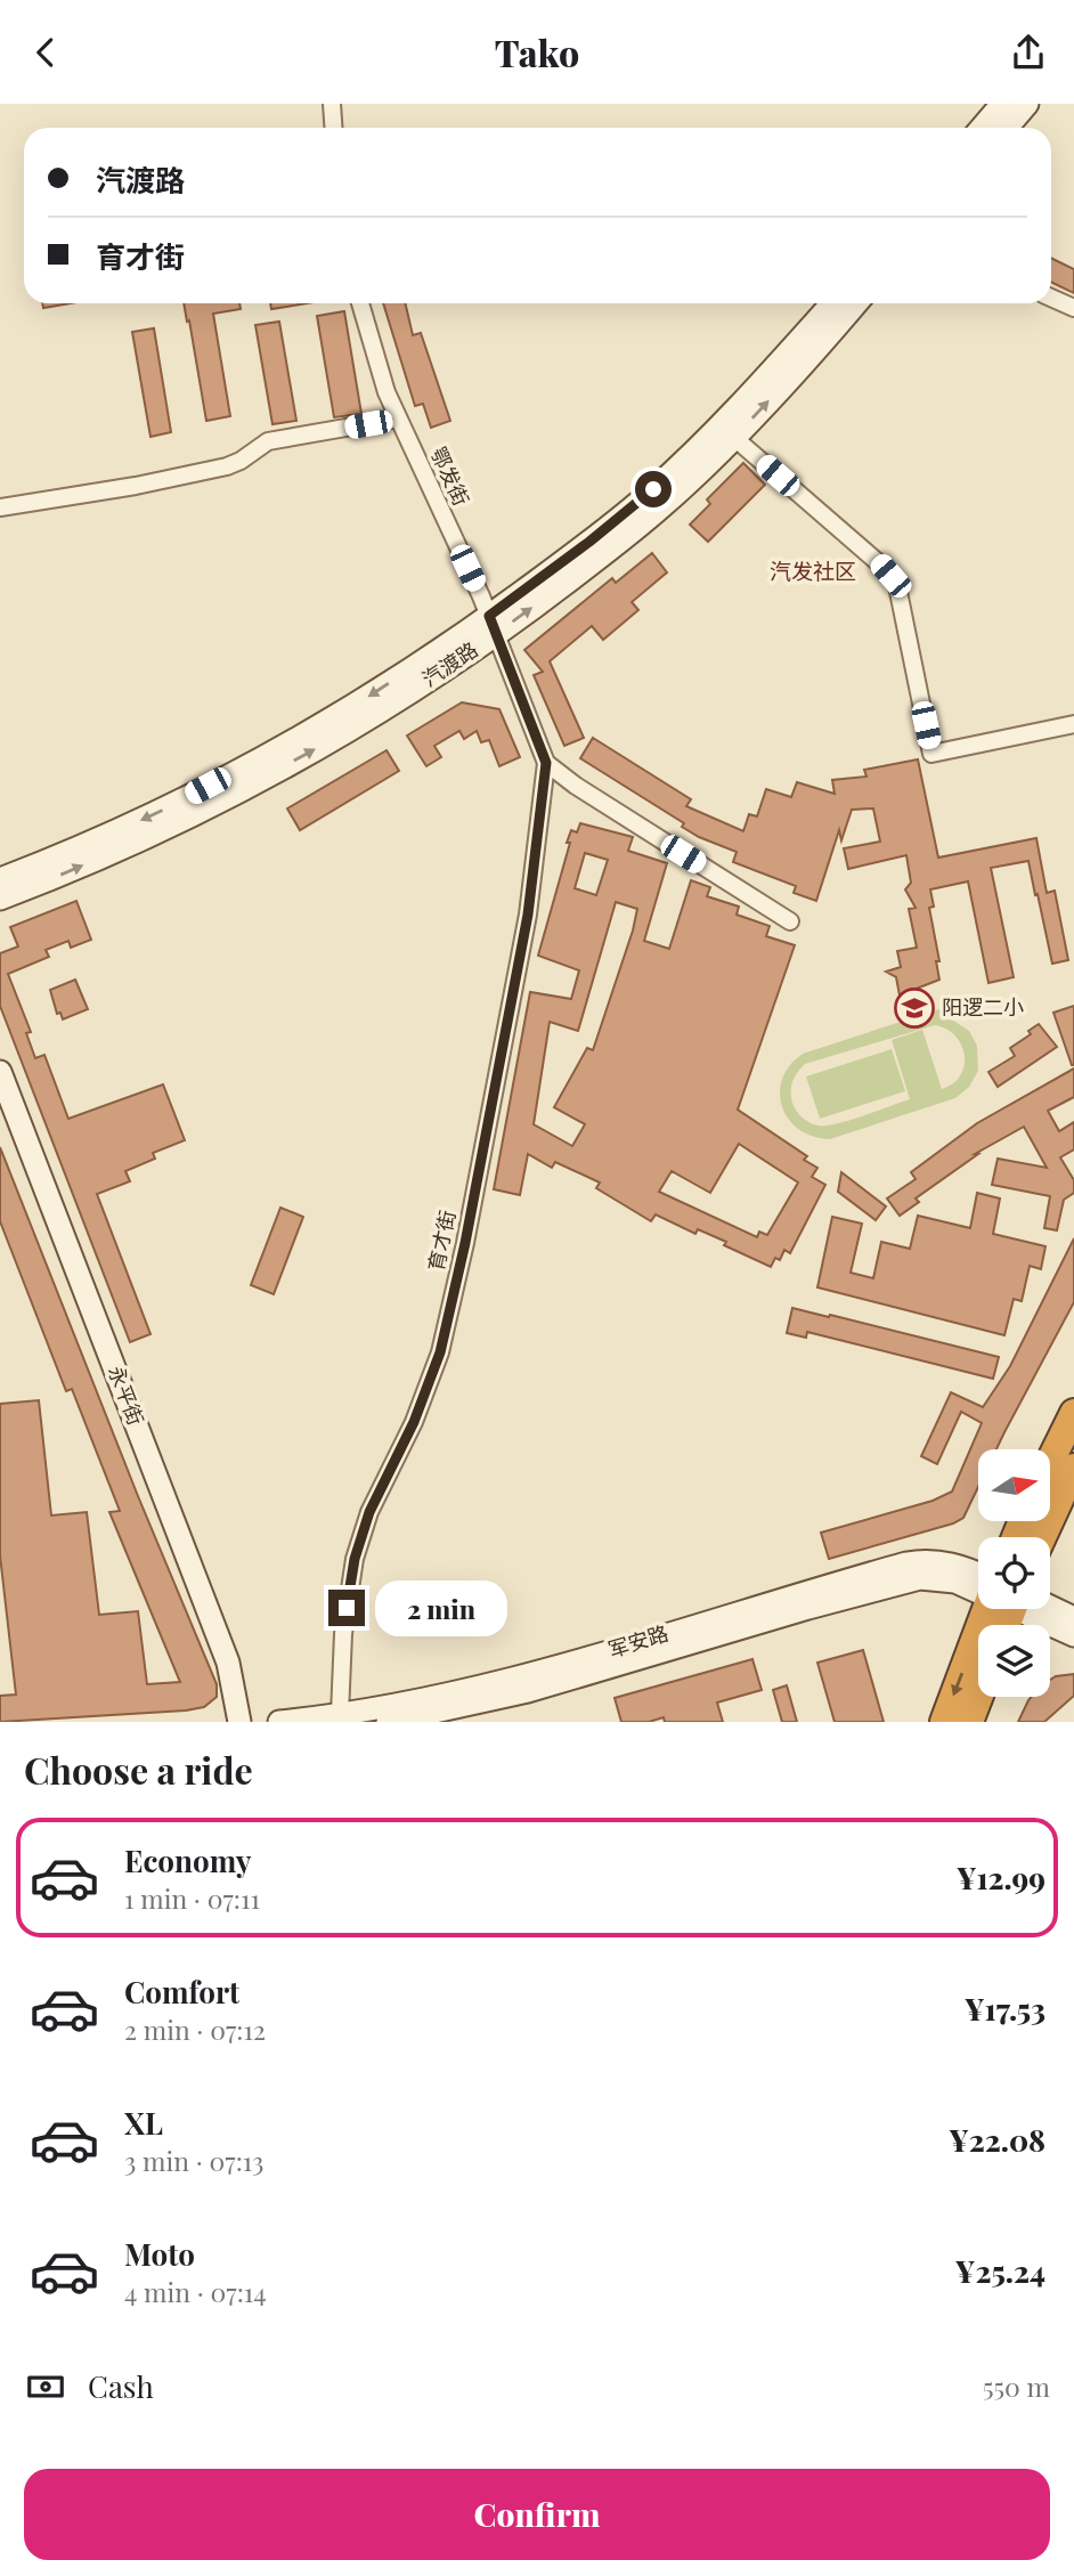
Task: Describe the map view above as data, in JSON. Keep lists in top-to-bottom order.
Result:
{
  "streets": {
    "street": [
      "鄂发街",
      "汽渡路",
      "育才街",
      "永平街",
      "军安路"
    ]
  },
  "crossings": [
    ["鄂发街", "汽渡路"],
    ["鄂发街", "育才街"],
    ["育才街", "军安路"]
  ],
  "districts": ["汽发社区"],
  "places": {
    "school or university": ["阳逻二小"]
  },
  "north": "right",
  "page": {
    "header": "Tako",
    "banner": ["汽渡路", "育才街"],
    "bubble": "2 min",
    "heading": "Choose a ride",
    "list": [
      {
        "name": "Economy",
        "note": "1 min · 07:11",
        "value": "¥12.99"
      },
      {
        "name": "Comfort",
        "note": "2 min · 07:12",
        "value": "¥17.53"
      },
      {
        "name": "XL",
        "note": "3 min · 07:13",
        "value": "¥22.08"
      },
      {
        "name": "Moto",
        "note": "4 min · 07:14",
        "value": "¥25.24"
      }
    ],
    "pay": ["Cash", "550 m"],
    "buttons": "Confirm"
  }
}
